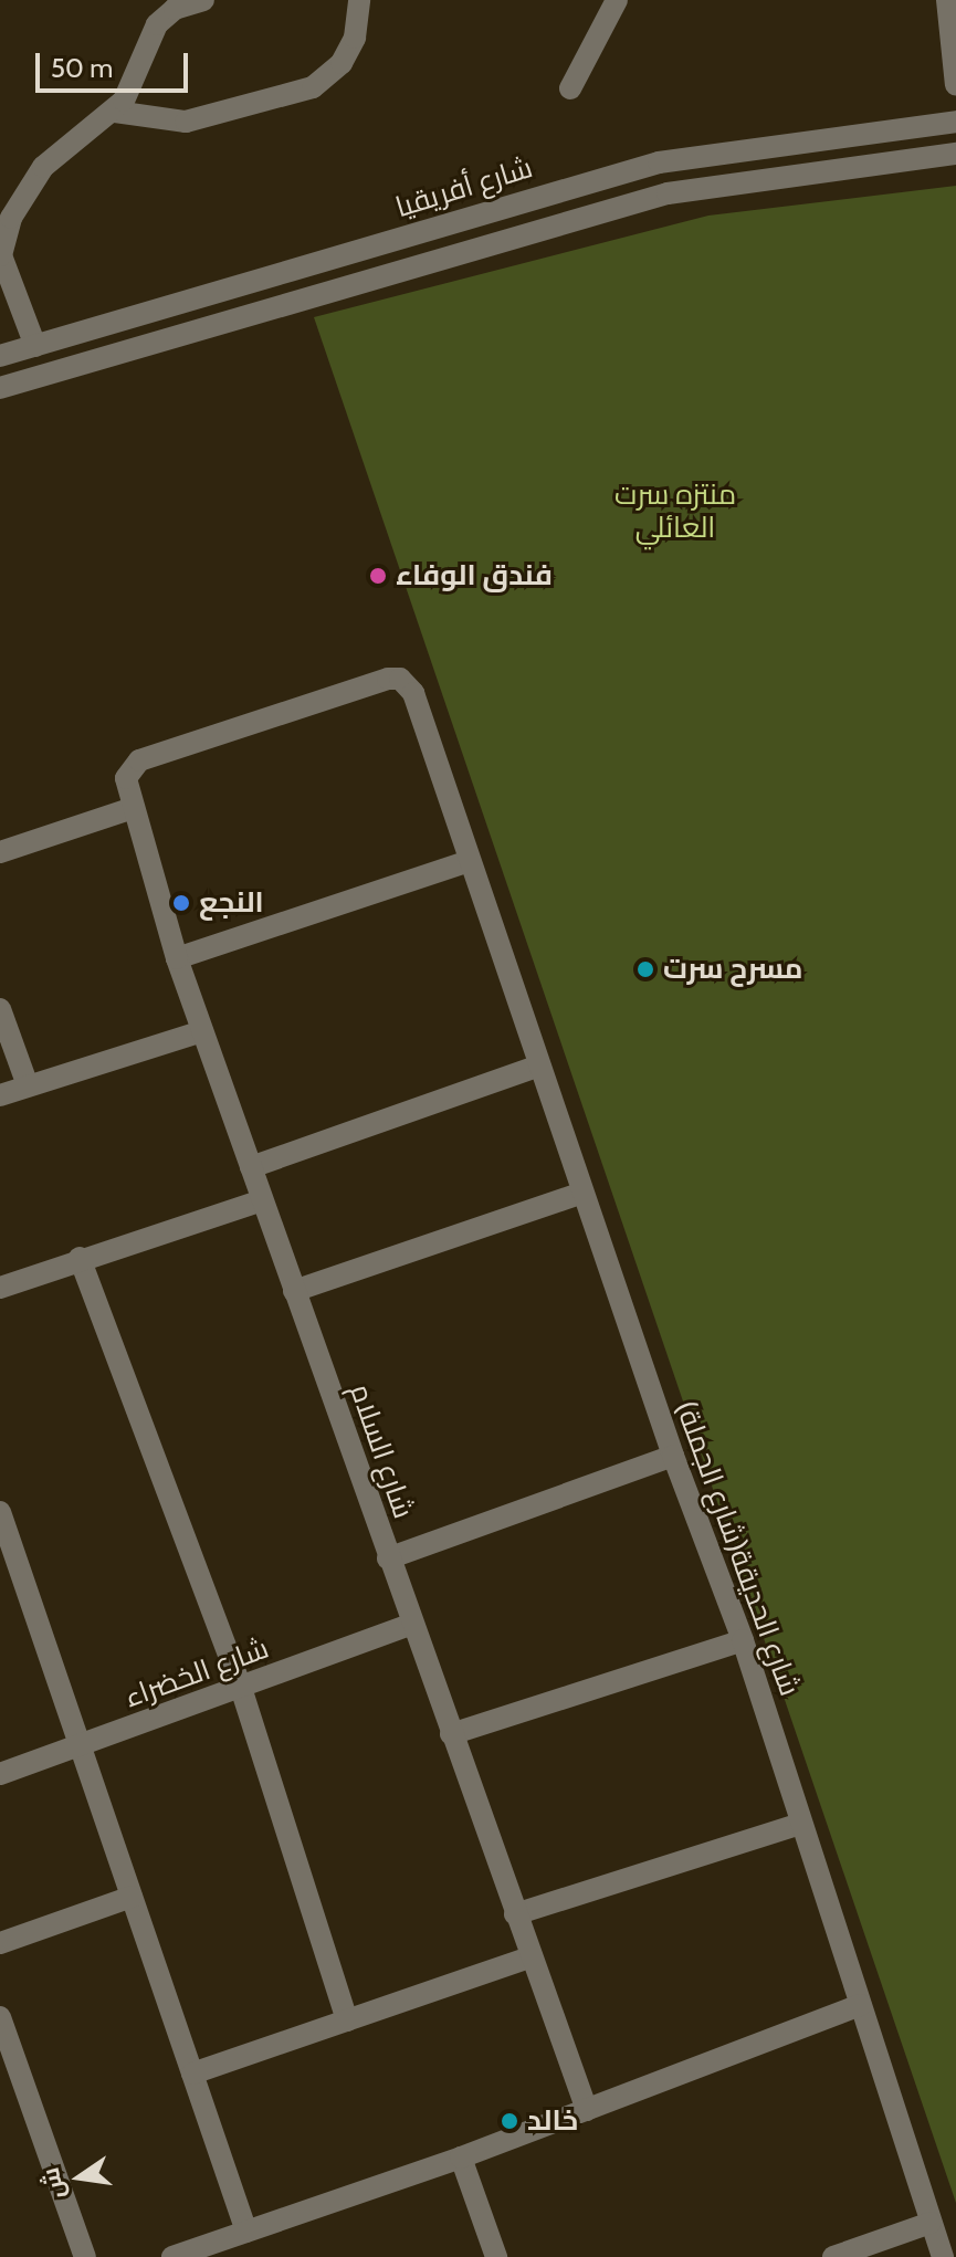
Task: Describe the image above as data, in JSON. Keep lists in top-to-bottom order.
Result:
{
  "streets": {
    "street": [
      "شارع أفريقيا",
      "شارع السلام",
      "شارع الحديقة(شارع الجملة)",
      "شارع الخضراء"
    ]
  },
  "crossings": [
    ["شارع السلام", "شارع الحديقة(شارع الجملة)"],
    ["شارع السلام", "شارع الخضراء"]
  ],
  "parks": ["منتزه سرت العائلي"],
  "places": [
    "فندق الوفاء",
    "النجع",
    "مسرح سرت",
    "خالد"
  ],
  "scale_bar": "50 m",
  "north": "left"
}
